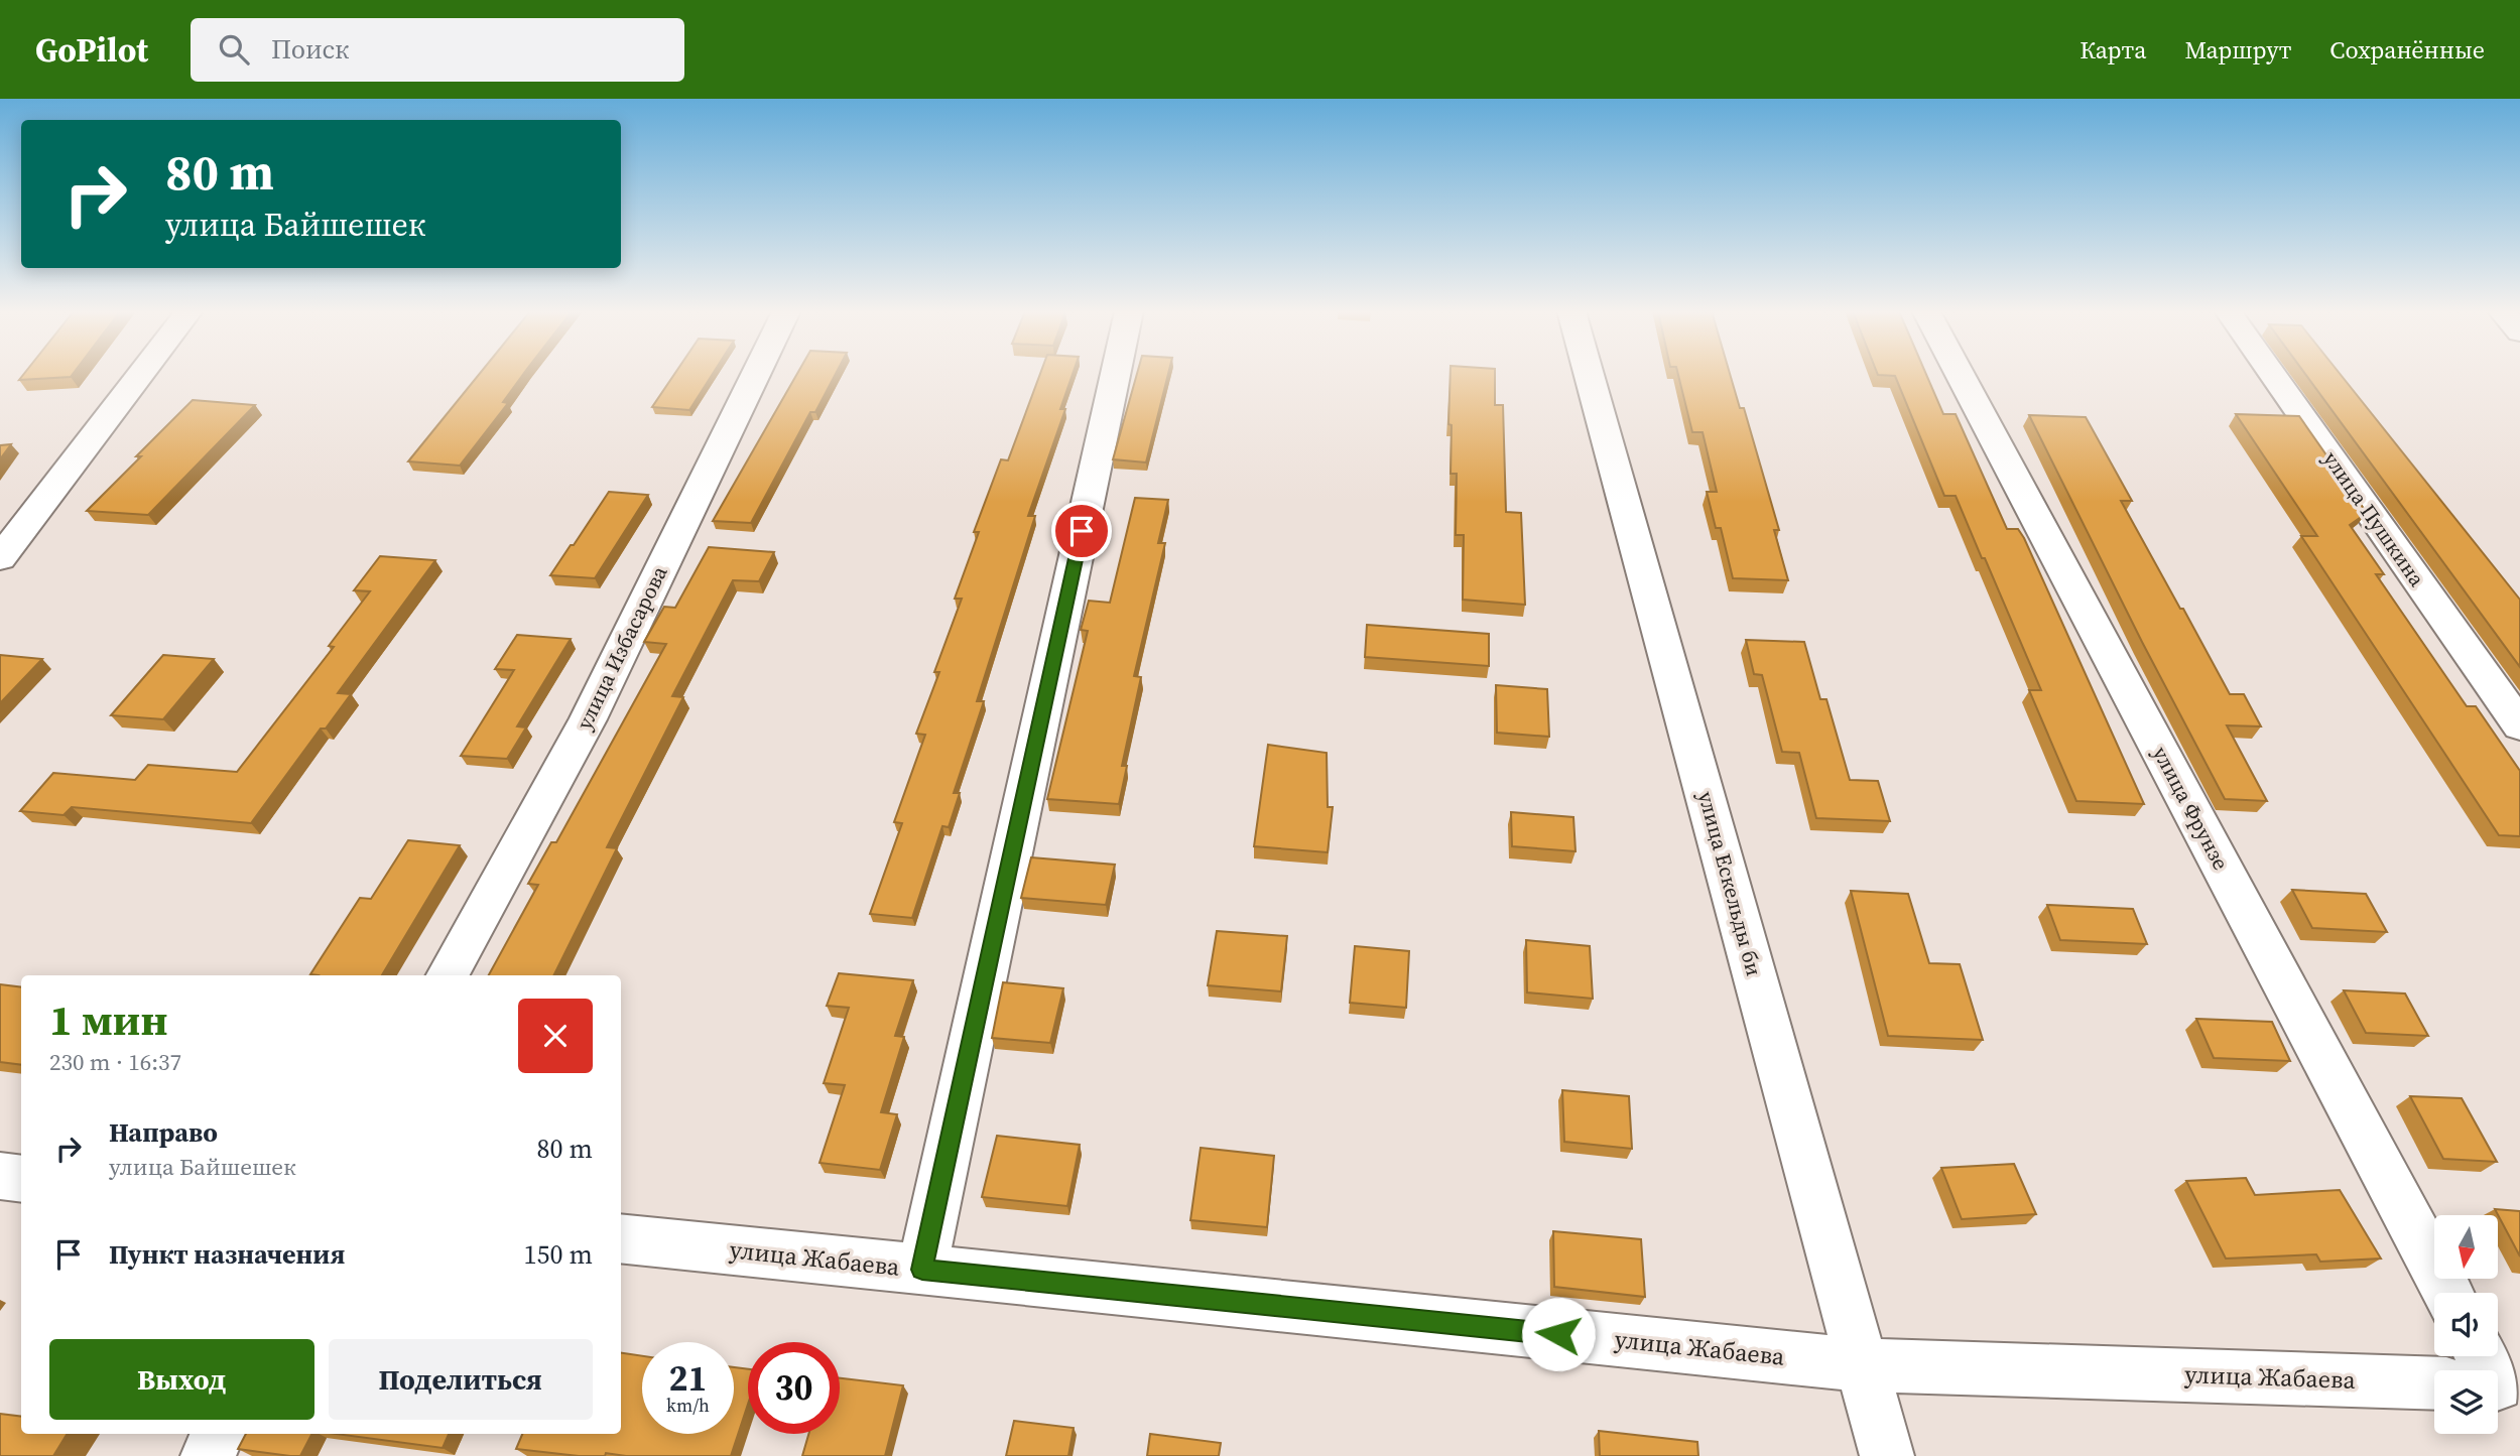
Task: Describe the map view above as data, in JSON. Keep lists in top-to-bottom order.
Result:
{
  "streets": {
    "street": [
      "улица Пушкина",
      "улица Избасарова",
      "улица Фрунзе",
      "улица Ескельды би",
      "улица Жабаева"
    ]
  },
  "crossings": [
    ["улица Ескельды би", "улица Жабаева"]
  ],
  "north": "bottom",
  "page": {
    "header": "GoPilot",
    "search": "Поиск",
    "nav": ["Карта", "Маршрут", "Сохранённые"],
    "turn": ["80 m", "улица Байшешек"],
    "heading": ["1 мин", "230 m · 16:37"],
    "list": [
      {
        "name": "Направо",
        "note": "улица Байшешек",
        "value": "80 m"
      },
      {
        "name": "Пункт назначения",
        "value": "150 m"
      }
    ],
    "buttons": ["Выход", "Поделиться"],
    "speed": "21 km/h",
    "limit": "30"
  }
}
